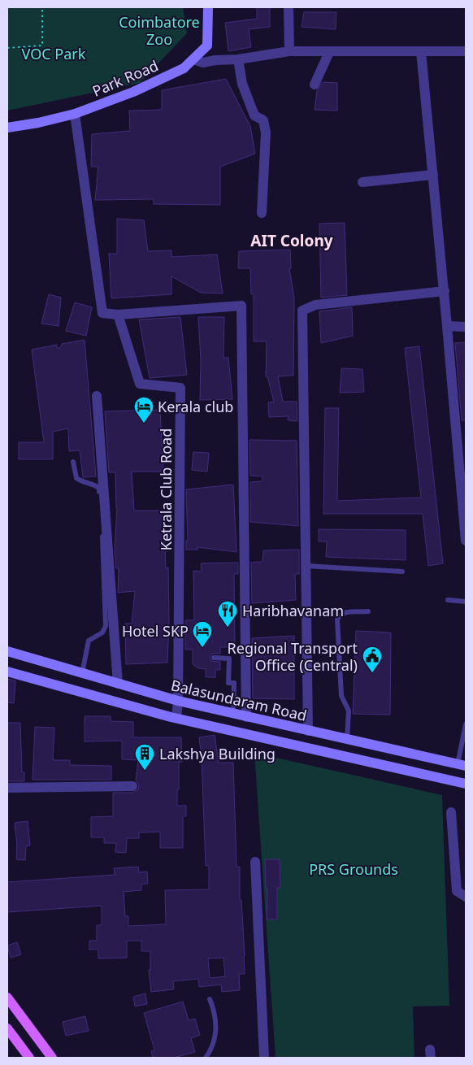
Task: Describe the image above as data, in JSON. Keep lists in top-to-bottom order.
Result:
{
  "streets": {
    "main road": ["Park Road", "Balasundaram Road"],
    "street": ["Ketrala Club Road"]
  },
  "crossings": [
    ["Ketrala Club Road", "Balasundaram Road"]
  ],
  "districts": ["AIT Colony"],
  "parks": ["Coimbatore Zoo", "VOC Park", "PRS Grounds"],
  "places": {
    "hotel": ["Kerala club", "Hotel SKP"],
    "restaurant": ["Haribhavanam"],
    "public building": ["Regional Transport Office (Central)"],
    "building": ["Lakshya Building"]
  }
}
